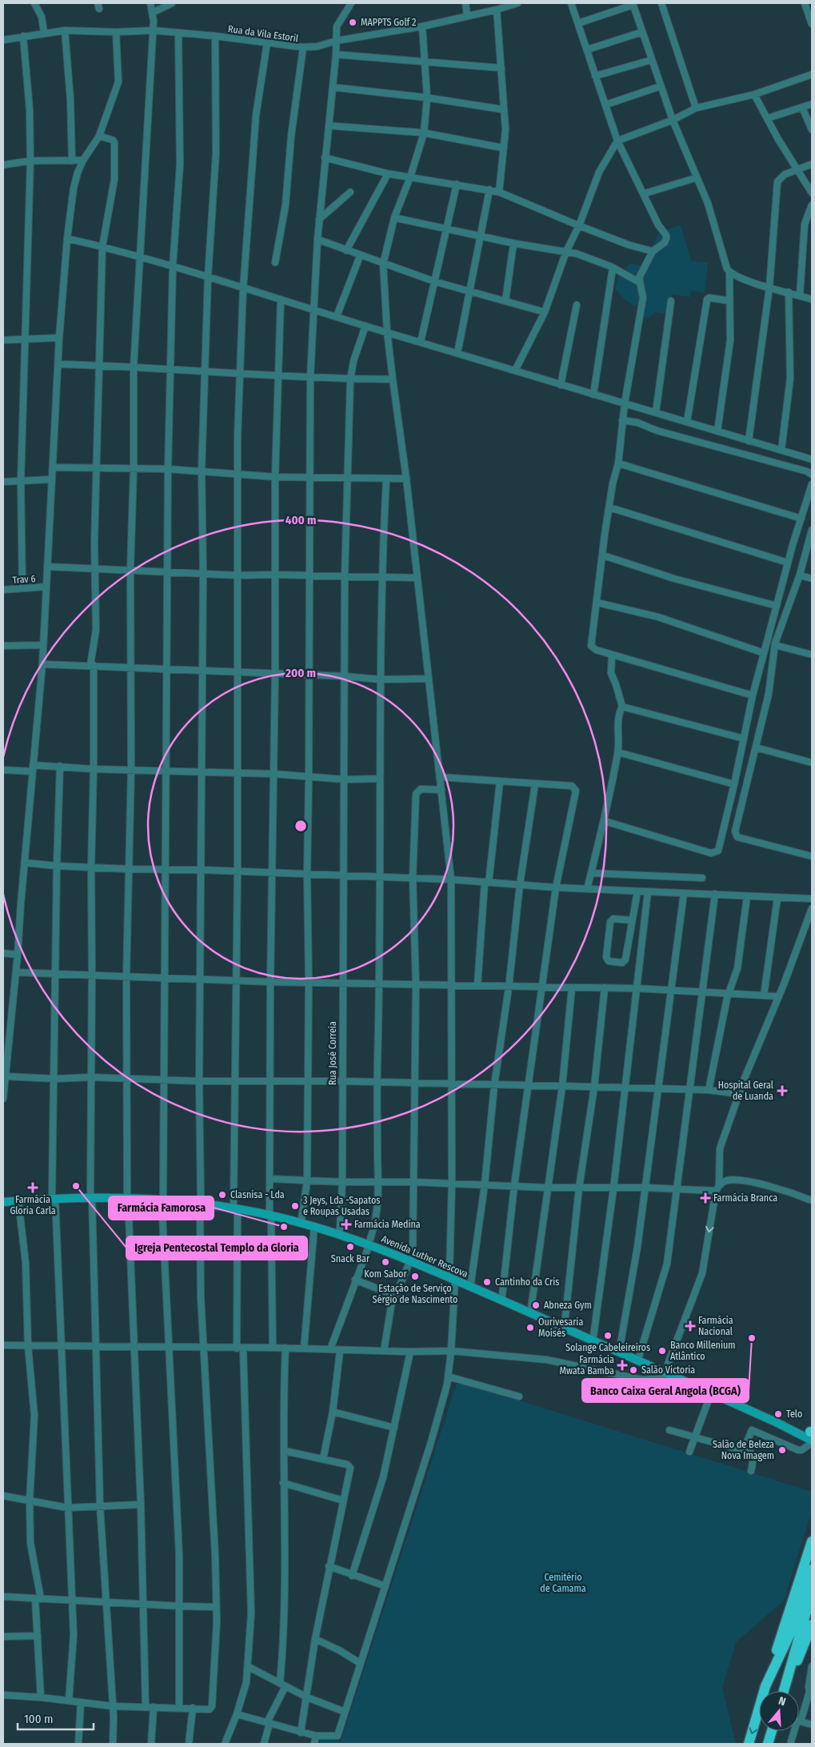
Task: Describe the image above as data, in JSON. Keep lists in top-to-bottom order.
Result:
{
  "streets": {
    "main road": ["Avenida Luther Rescova"],
    "street": ["Rua da Vila Estoril", "Trav 6", "Rua José Correia"]
  },
  "crossings": [
    ["Rua José Correia", "Avenida Luther Rescova"]
  ],
  "parks": ["Cemitério de Camama"],
  "places": {
    "other": [
      "MAPPTS Golf 2",
      "Igreja Pentecostal Templo da Gloria",
      "Clasnisa - Lda",
      "3 Jeys, Lda -Sapatos e Roupas Usadas",
      "Farmácia Famorosa",
      "Snack Bar",
      "Kom Sabor",
      "Estação de Serviço Sérgio de Nascimento",
      "Cantinho da Cris",
      "Abneza Gym",
      "Ourivesaria Moisés",
      "Solange Cabeleireiros",
      "Banco Caixa Geral Angola (BCGA)",
      "Banco Millenium Atlântico",
      "Salão Victoria",
      "Telo",
      "Salão de Beleza Nova Imagem"
    ],
    "health": [
      "Hospital Geral de Luanda",
      "Farmácia Gloria Carla",
      "Farmácia Branca",
      "Farmácia Medina",
      "Farmácia Nacional",
      "Farmácia Mwata Bamba"
    ]
  },
  "scale_bar": "100 m",
  "north": "top",
  "rings": ["400 m", "200 m"]
}
